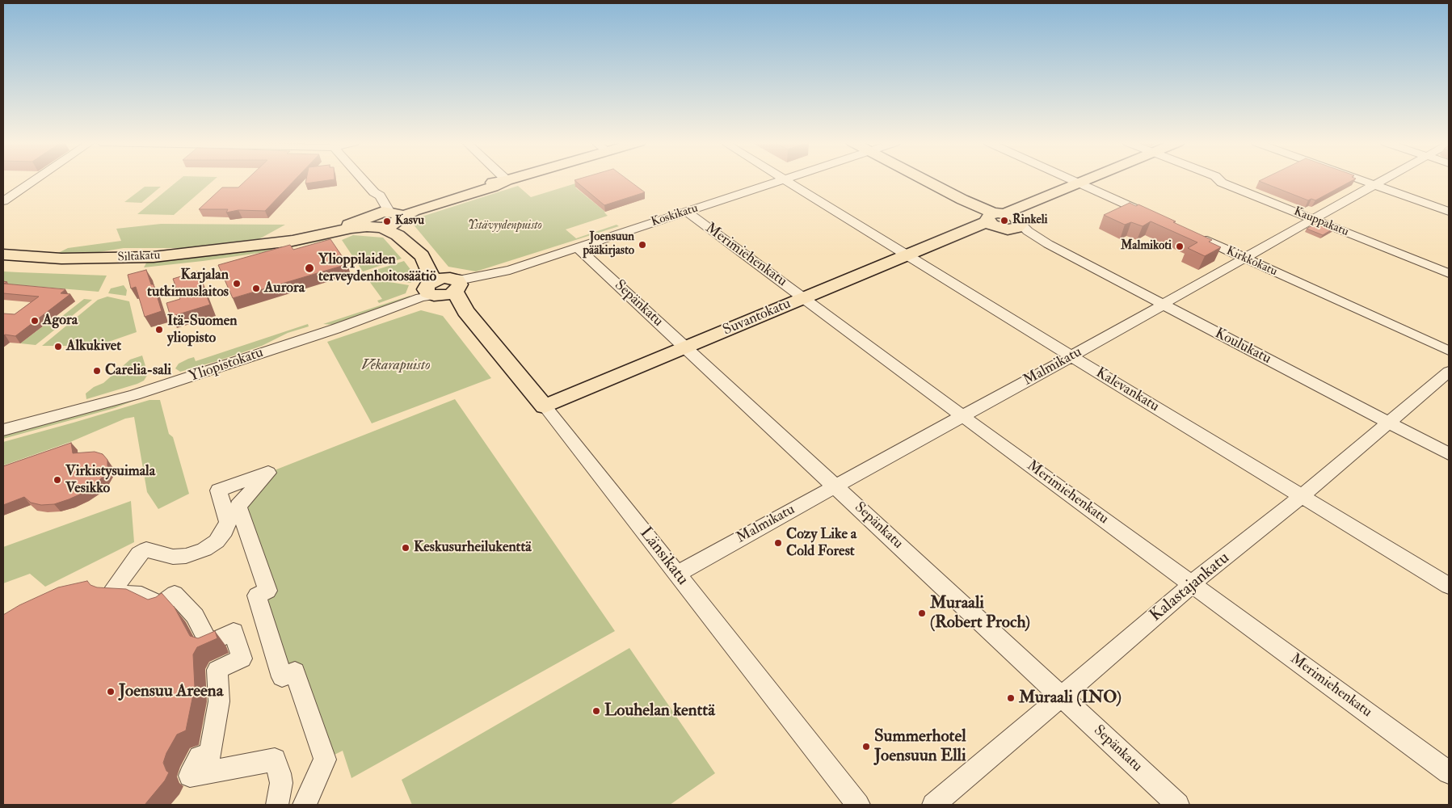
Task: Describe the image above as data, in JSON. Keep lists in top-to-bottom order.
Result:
{
  "streets": {
    "main road": [
      "Siltakatu",
      "Suvantokatu",
      "Koulukatu",
      "Länsikatu"
    ],
    "street": [
      "Koskikatu",
      "Kauppakatu",
      "Merimiehenkatu",
      "Kirkkokatu",
      "Sepänkatu",
      "Yliopistokatu",
      "Malmikatu",
      "Kalevankatu",
      "Kalastajankatu"
    ]
  },
  "crossings": [
    ["Koskikatu", "Merimiehenkatu"],
    ["Koskikatu", "Sepänkatu"],
    ["Koskikatu", "Yliopistokatu"],
    ["Koskikatu", "Länsikatu"],
    ["Kauppakatu", "Malmikatu"],
    ["Merimiehenkatu", "Suvantokatu"],
    ["Merimiehenkatu", "Malmikatu"],
    ["Merimiehenkatu", "Kalastajankatu"],
    ["Kirkkokatu", "Malmikatu"],
    ["Sepänkatu", "Suvantokatu"],
    ["Sepänkatu", "Malmikatu"],
    ["Sepänkatu", "Kalastajankatu"],
    ["Suvantokatu", "Koulukatu"],
    ["Suvantokatu", "Kalevankatu"],
    ["Suvantokatu", "Länsikatu"],
    ["Koulukatu", "Malmikatu"],
    ["Koulukatu", "Kalastajankatu"],
    ["Yliopistokatu", "Länsikatu"],
    ["Malmikatu", "Kalevankatu"],
    ["Malmikatu", "Länsikatu"],
    ["Kalevankatu", "Kalastajankatu"]
  ],
  "parks": ["Ystävyydenpuisto", "Vekarapuisto"],
  "places": [
    "Rinkeli",
    "Kasvu",
    "Joensuun pääkirjasto",
    "Malmikoti",
    "Ylioppilaiden terveydenhoitosäätiö",
    "Karjalan tutkimuslaitos",
    "Aurora",
    "Agora",
    "Itä-Suomen yliopisto",
    "Alkukivet",
    "Carelia-sali",
    "Virkistysuimala Vesikko",
    "Cozy Like a Cold Forest",
    "Keskusurheilukenttä",
    "Muraali (Robert Proch)",
    "Joensuu Areena",
    "Muraali (INO)",
    "Louhelan kenttä",
    "Summerhotel Joensuun Elli"
  ]
}
